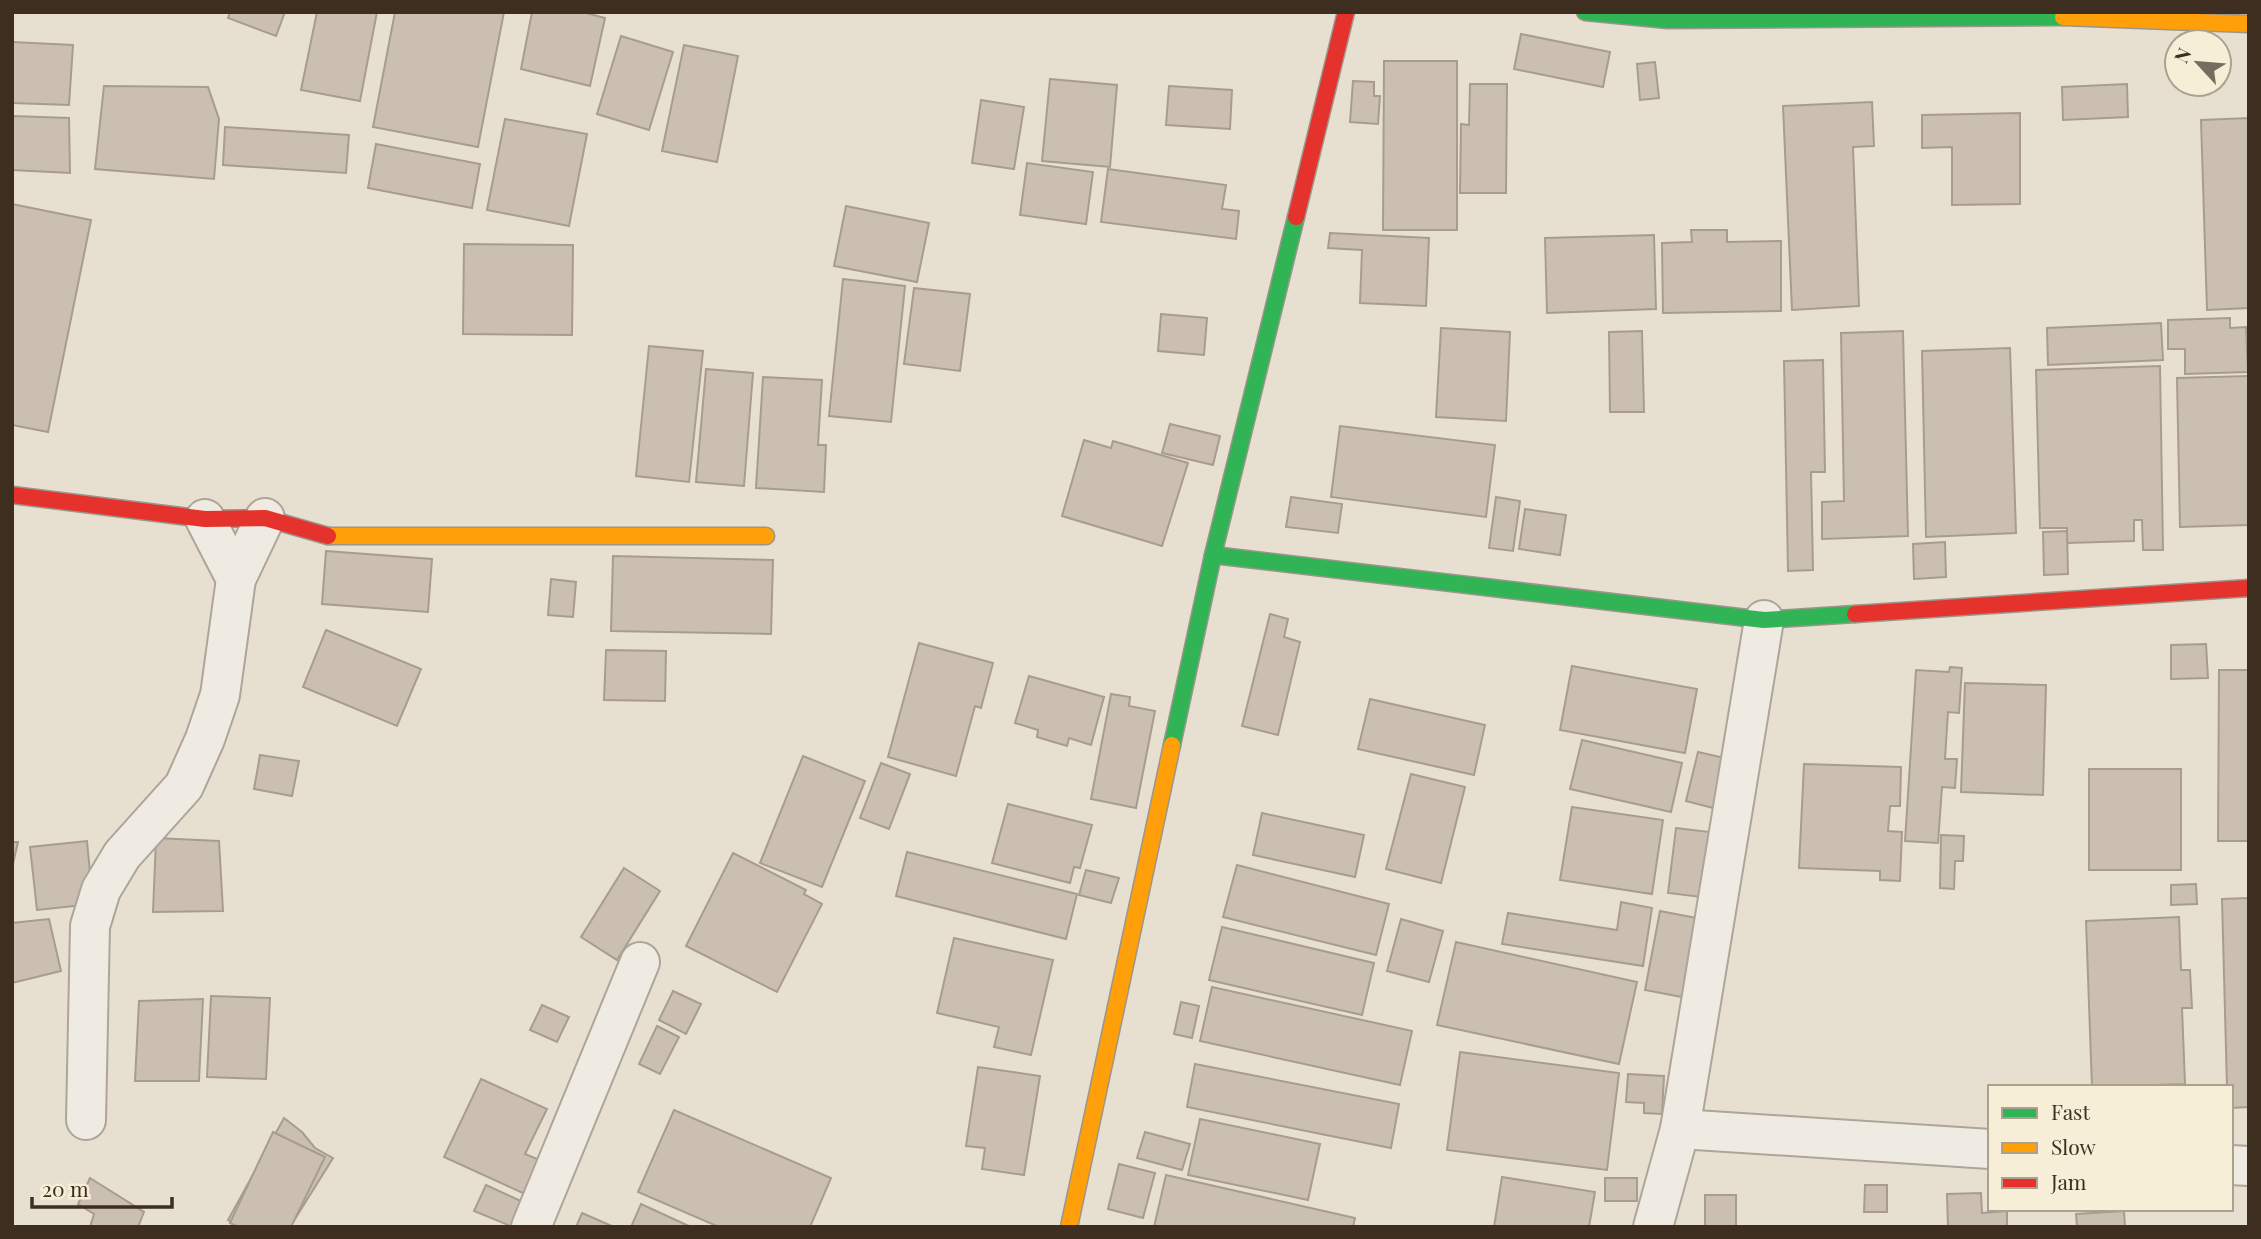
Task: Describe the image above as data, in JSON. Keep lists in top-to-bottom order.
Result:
{
  "legend": ["Fast", "Slow", "Jam"],
  "scale_bar": "20 m",
  "north": "top left"
}
